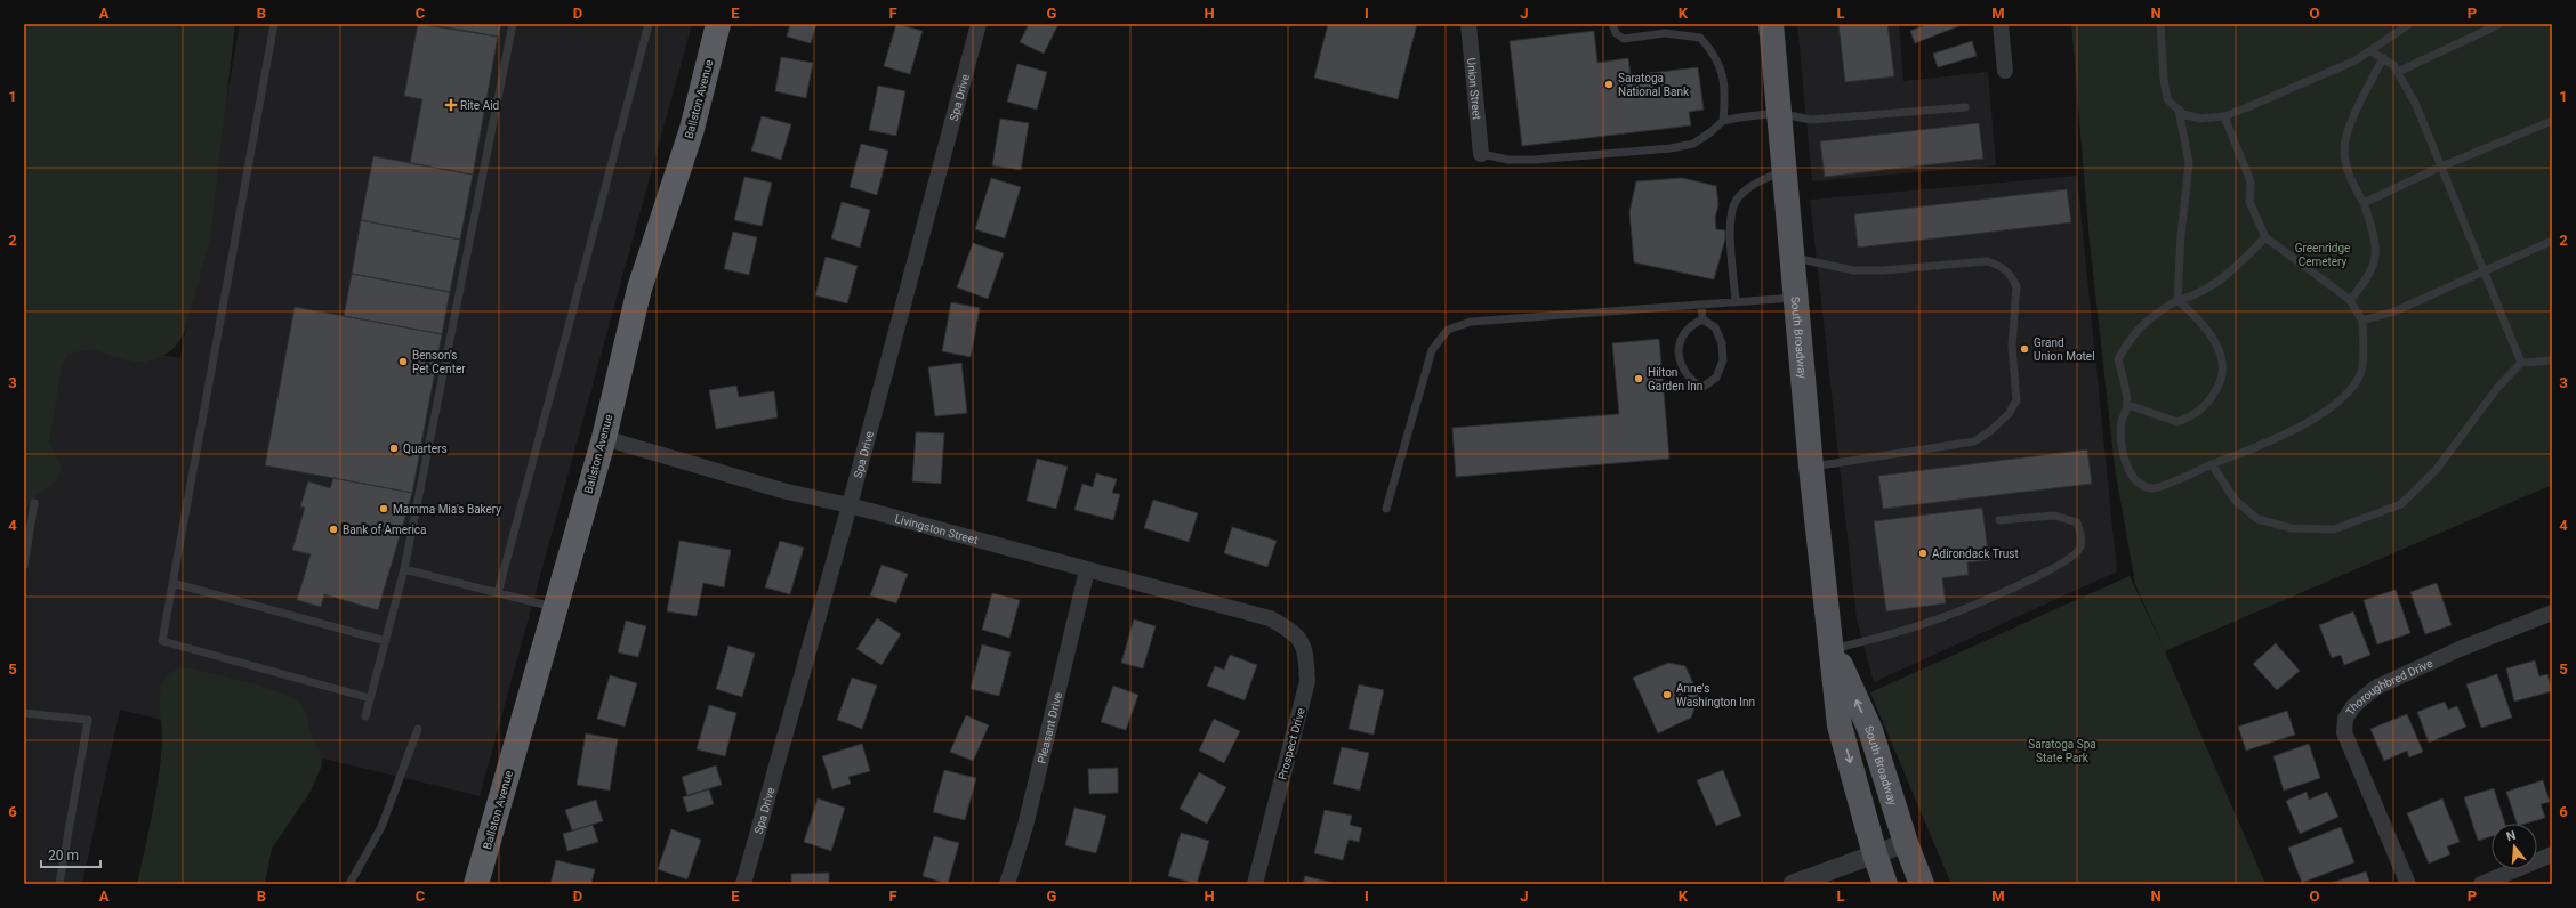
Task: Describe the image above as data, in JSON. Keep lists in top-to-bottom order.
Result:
{
  "streets": {
    "highway": ["Ballston Avenue"],
    "main road": ["South Broadway"],
    "street": [
      "Union Street",
      "Spa Drive",
      "Livingston Street",
      "Thoroughbred Drive",
      "Pleasant Drive",
      "Prospect Drive"
    ]
  },
  "crossings": [
    ["Spa Drive", "Livingston Street"],
    ["Ballston Avenue", "Livingston Street"],
    ["Livingston Street", "Pleasant Drive"],
    ["Livingston Street", "Prospect Drive"]
  ],
  "parks": ["Greenridge Cemetery", "Saratoga Spa State Park"],
  "places": {
    "other": [
      "Saratoga National Bank",
      "Grand Union Motel",
      "Benson's Pet Center",
      "Hilton Garden Inn",
      "Quarters",
      "Mamma Mia's Bakery",
      "Bank of America",
      "Adirondack Trust",
      "Anne's Washington Inn"
    ],
    "health": ["Rite Aid"]
  },
  "scale_bar": "20 m",
  "north": "top",
  "grid": {
    "columns": [
      "A",
      "B",
      "C",
      "D",
      "E",
      "F",
      "G",
      "H",
      "I",
      "J",
      "K",
      "L",
      "M",
      "N",
      "O",
      "P"
    ],
    "rows": [
      "1",
      "2",
      "3",
      "4",
      "5",
      "6"
    ]
  }
}
